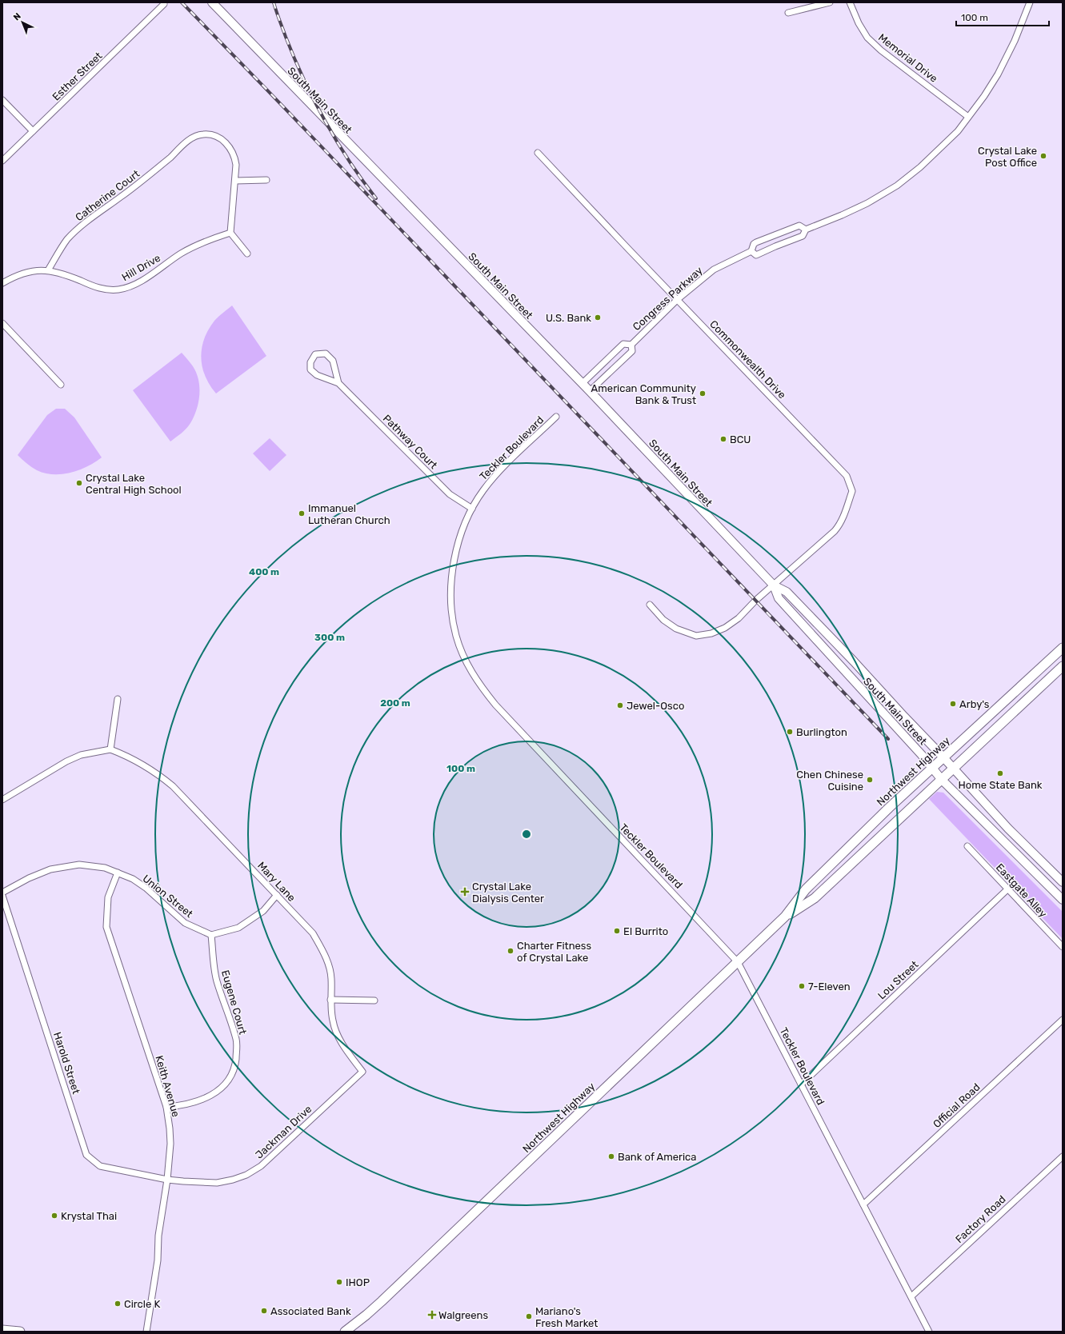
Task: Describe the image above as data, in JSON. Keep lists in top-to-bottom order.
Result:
{
  "streets": {
    "main road": ["Northwest Highway"],
    "street": [
      "Memorial Drive",
      "Esther Street",
      "South Main Street",
      "Catherine Court",
      "Hill Drive",
      "Congress Parkway",
      "Commonwealth Drive",
      "Pathway Court",
      "Teckler Boulevard",
      "Mary Lane",
      "Eastgate Alley",
      "Union Street",
      "Lou Street",
      "Eugene Court",
      "Harold Street",
      "Keith Avenue",
      "Official Road",
      "Jackman Drive",
      "Factory Road"
    ]
  },
  "crossings": [
    ["Memorial Drive", "Congress Parkway"],
    ["South Main Street", "Congress Parkway"],
    ["South Main Street", "Commonwealth Drive"],
    ["South Main Street", "Northwest Highway"],
    ["Catherine Court", "Hill Drive"],
    ["Congress Parkway", "Commonwealth Drive"],
    ["Pathway Court", "Teckler Boulevard"],
    ["Teckler Boulevard", "Northwest Highway"],
    ["Teckler Boulevard", "Lou Street"],
    ["Teckler Boulevard", "Official Road"],
    ["Teckler Boulevard", "Factory Road"],
    ["Mary Lane", "Jackman Drive"],
    ["Eastgate Alley", "Lou Street"],
    ["Union Street", "Eugene Court"],
    ["Union Street", "Keith Avenue"],
    ["Eugene Court", "Keith Avenue"],
    ["Harold Street", "Keith Avenue"],
    ["Harold Street", "Jackman Drive"],
    ["Keith Avenue", "Jackman Drive"]
  ],
  "places": {
    "other": [
      "Crystal Lake Post Office",
      "U.S. Bank",
      "American Community Bank & Trust",
      "BCU",
      "Crystal Lake Central High School",
      "Immanuel Lutheran Church",
      "Arby's",
      "Jewel-Osco",
      "Burlington",
      "Home State Bank",
      "Chen Chinese Cuisine",
      "El Burrito",
      "Charter Fitness of Crystal Lake",
      "7-Eleven",
      "Bank of America",
      "Krystal Thai",
      "IHOP",
      "Circle K",
      "Associated Bank",
      "Mariano's Fresh Market"
    ],
    "health": ["Crystal Lake Dialysis Center", "Walgreens"]
  },
  "scale_bar": "100 m",
  "north": "top left",
  "rings": [
    "400 m",
    "300 m",
    "200 m",
    "100 m"
  ]
}
